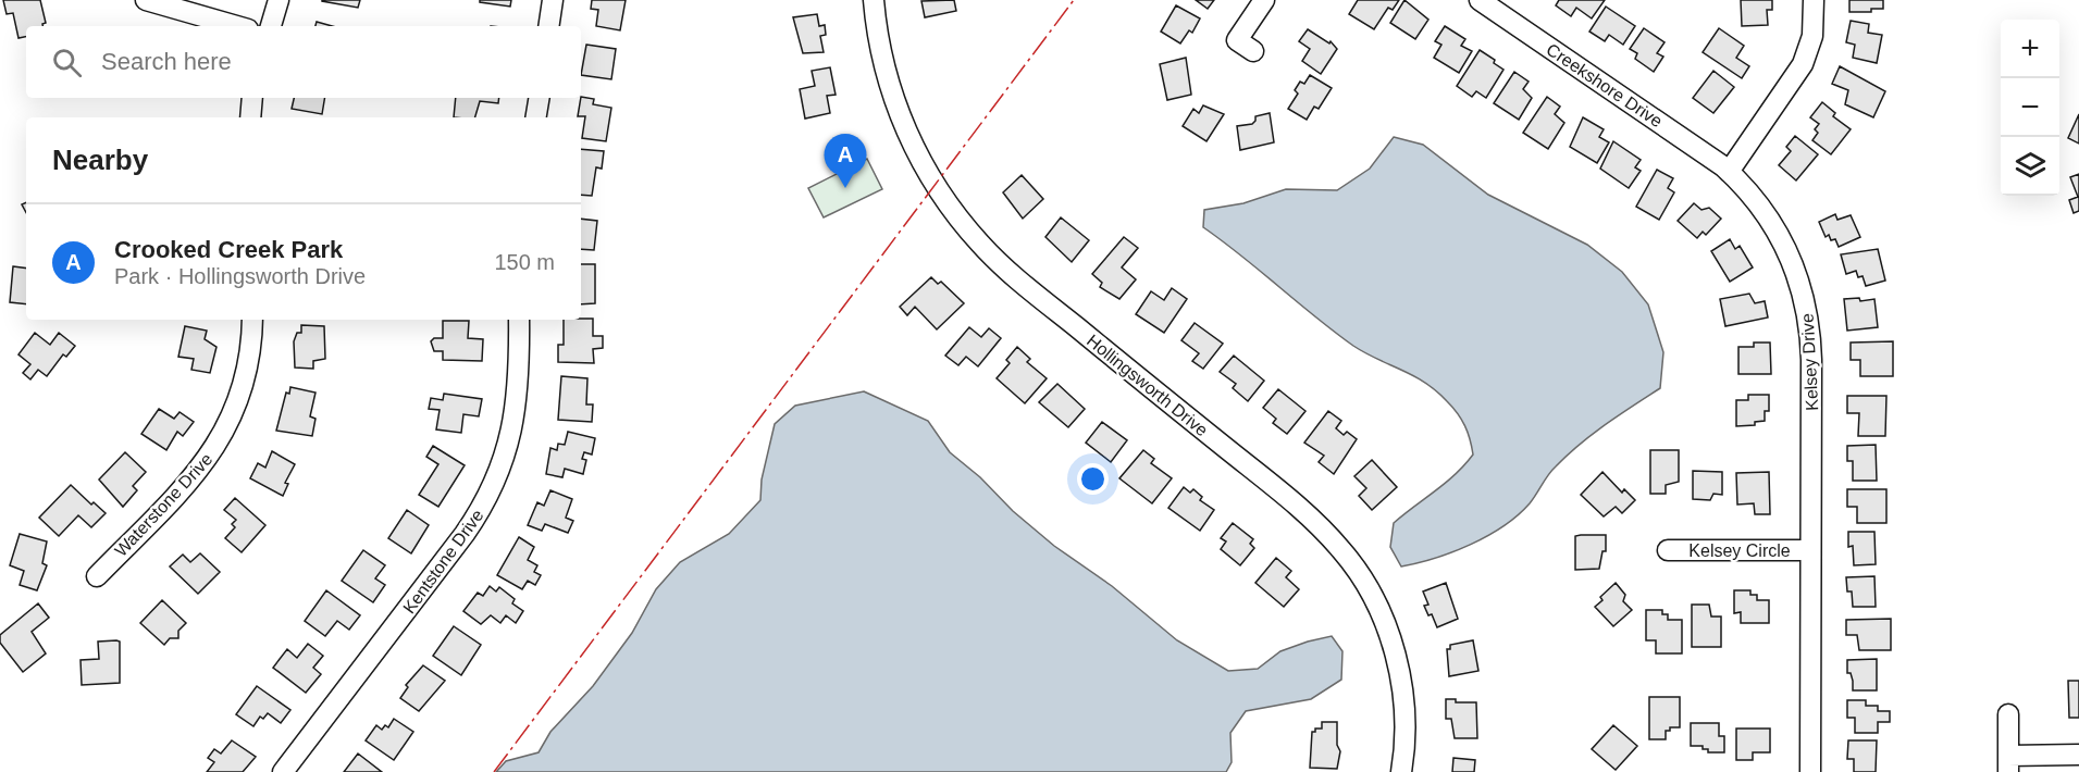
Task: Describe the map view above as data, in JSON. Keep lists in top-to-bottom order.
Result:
{
  "streets": {
    "street": [
      "Creekshore Drive",
      "Kelsey Drive",
      "Hollingsworth Drive",
      "Waterstone Drive",
      "Kelsey Circle",
      "Kentstone Drive"
    ]
  },
  "crossings": [
    ["Creekshore Drive", "Kelsey Drive"],
    ["Kelsey Drive", "Kelsey Circle"]
  ],
  "page": {
    "map_buttons": ["+", "−"],
    "search": "Search here",
    "heading": "Nearby",
    "pins": "A",
    "list": [
      {
        "mark": "A",
        "name": "Crooked Creek Park",
        "note": "Park · Hollingsworth Drive",
        "value": "150 m"
      }
    ]
  }
}
